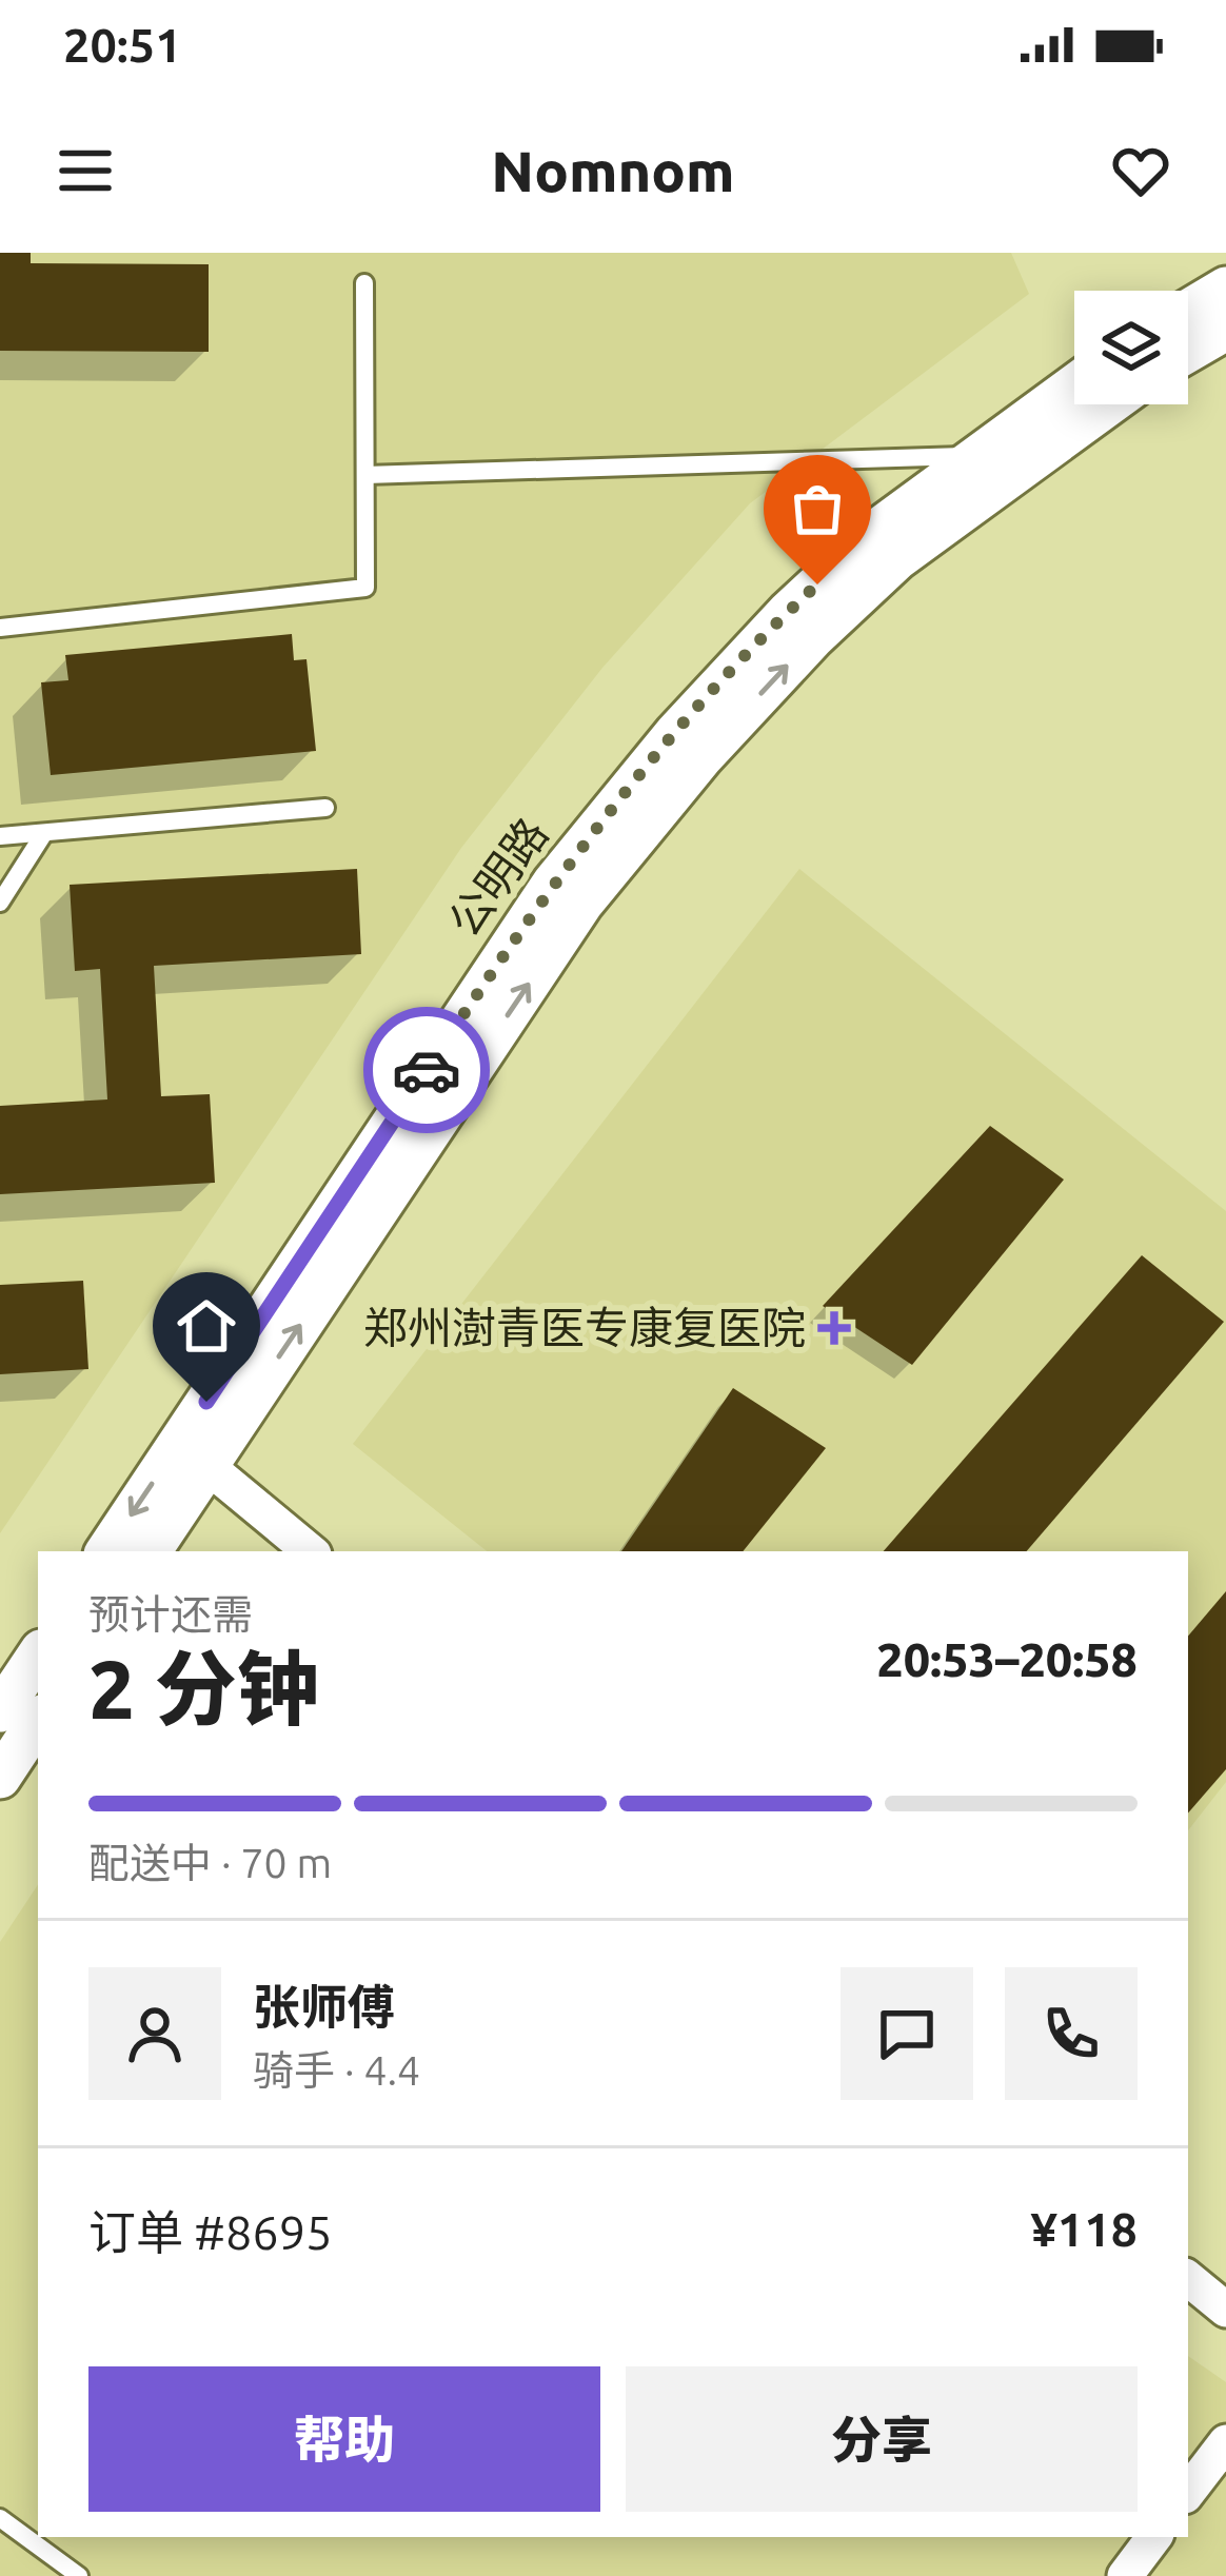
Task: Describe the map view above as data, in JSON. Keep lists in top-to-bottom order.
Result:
{
  "streets": {
    "street": ["公明路"]
  },
  "places": {
    "health": ["郑州澍青医专康复医院"]
  },
  "page": {
    "status": "20:51",
    "header": "Nomnom",
    "heading": ["2 分钟", "预计还需", "20:53–20:58"],
    "panel": [
      "张师傅",
      "骑手 · 4.4",
      "订单 #8695",
      "¥118"
    ],
    "bar": "配送中 · 70 m",
    "buttons": ["帮助", "分享"]
  }
}
